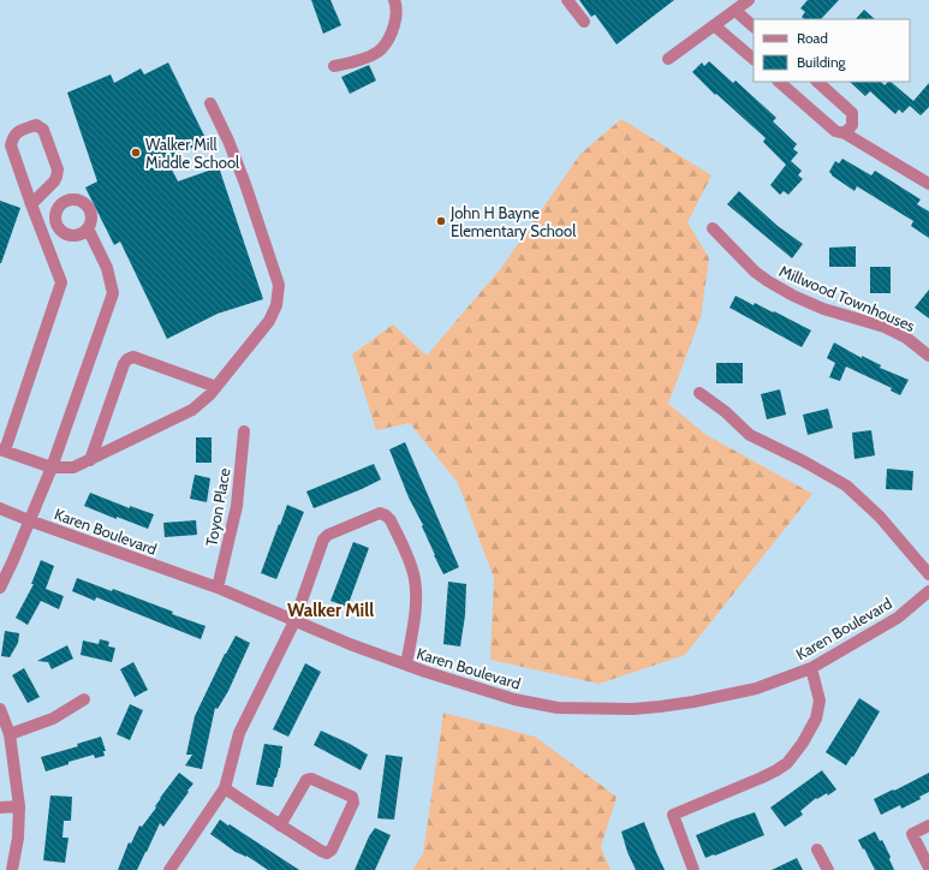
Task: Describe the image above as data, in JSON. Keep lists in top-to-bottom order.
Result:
{
  "streets": {
    "street": ["Millwood Townhouses", "Toyon Place", "Karen Boulevard"]
  },
  "crossings": [
    ["Toyon Place", "Karen Boulevard"]
  ],
  "districts": ["Walker Mill"],
  "places": ["Walker Mill Middle School", "John H Bayne Elementary School"],
  "legend": ["Road", "Building"]
}
